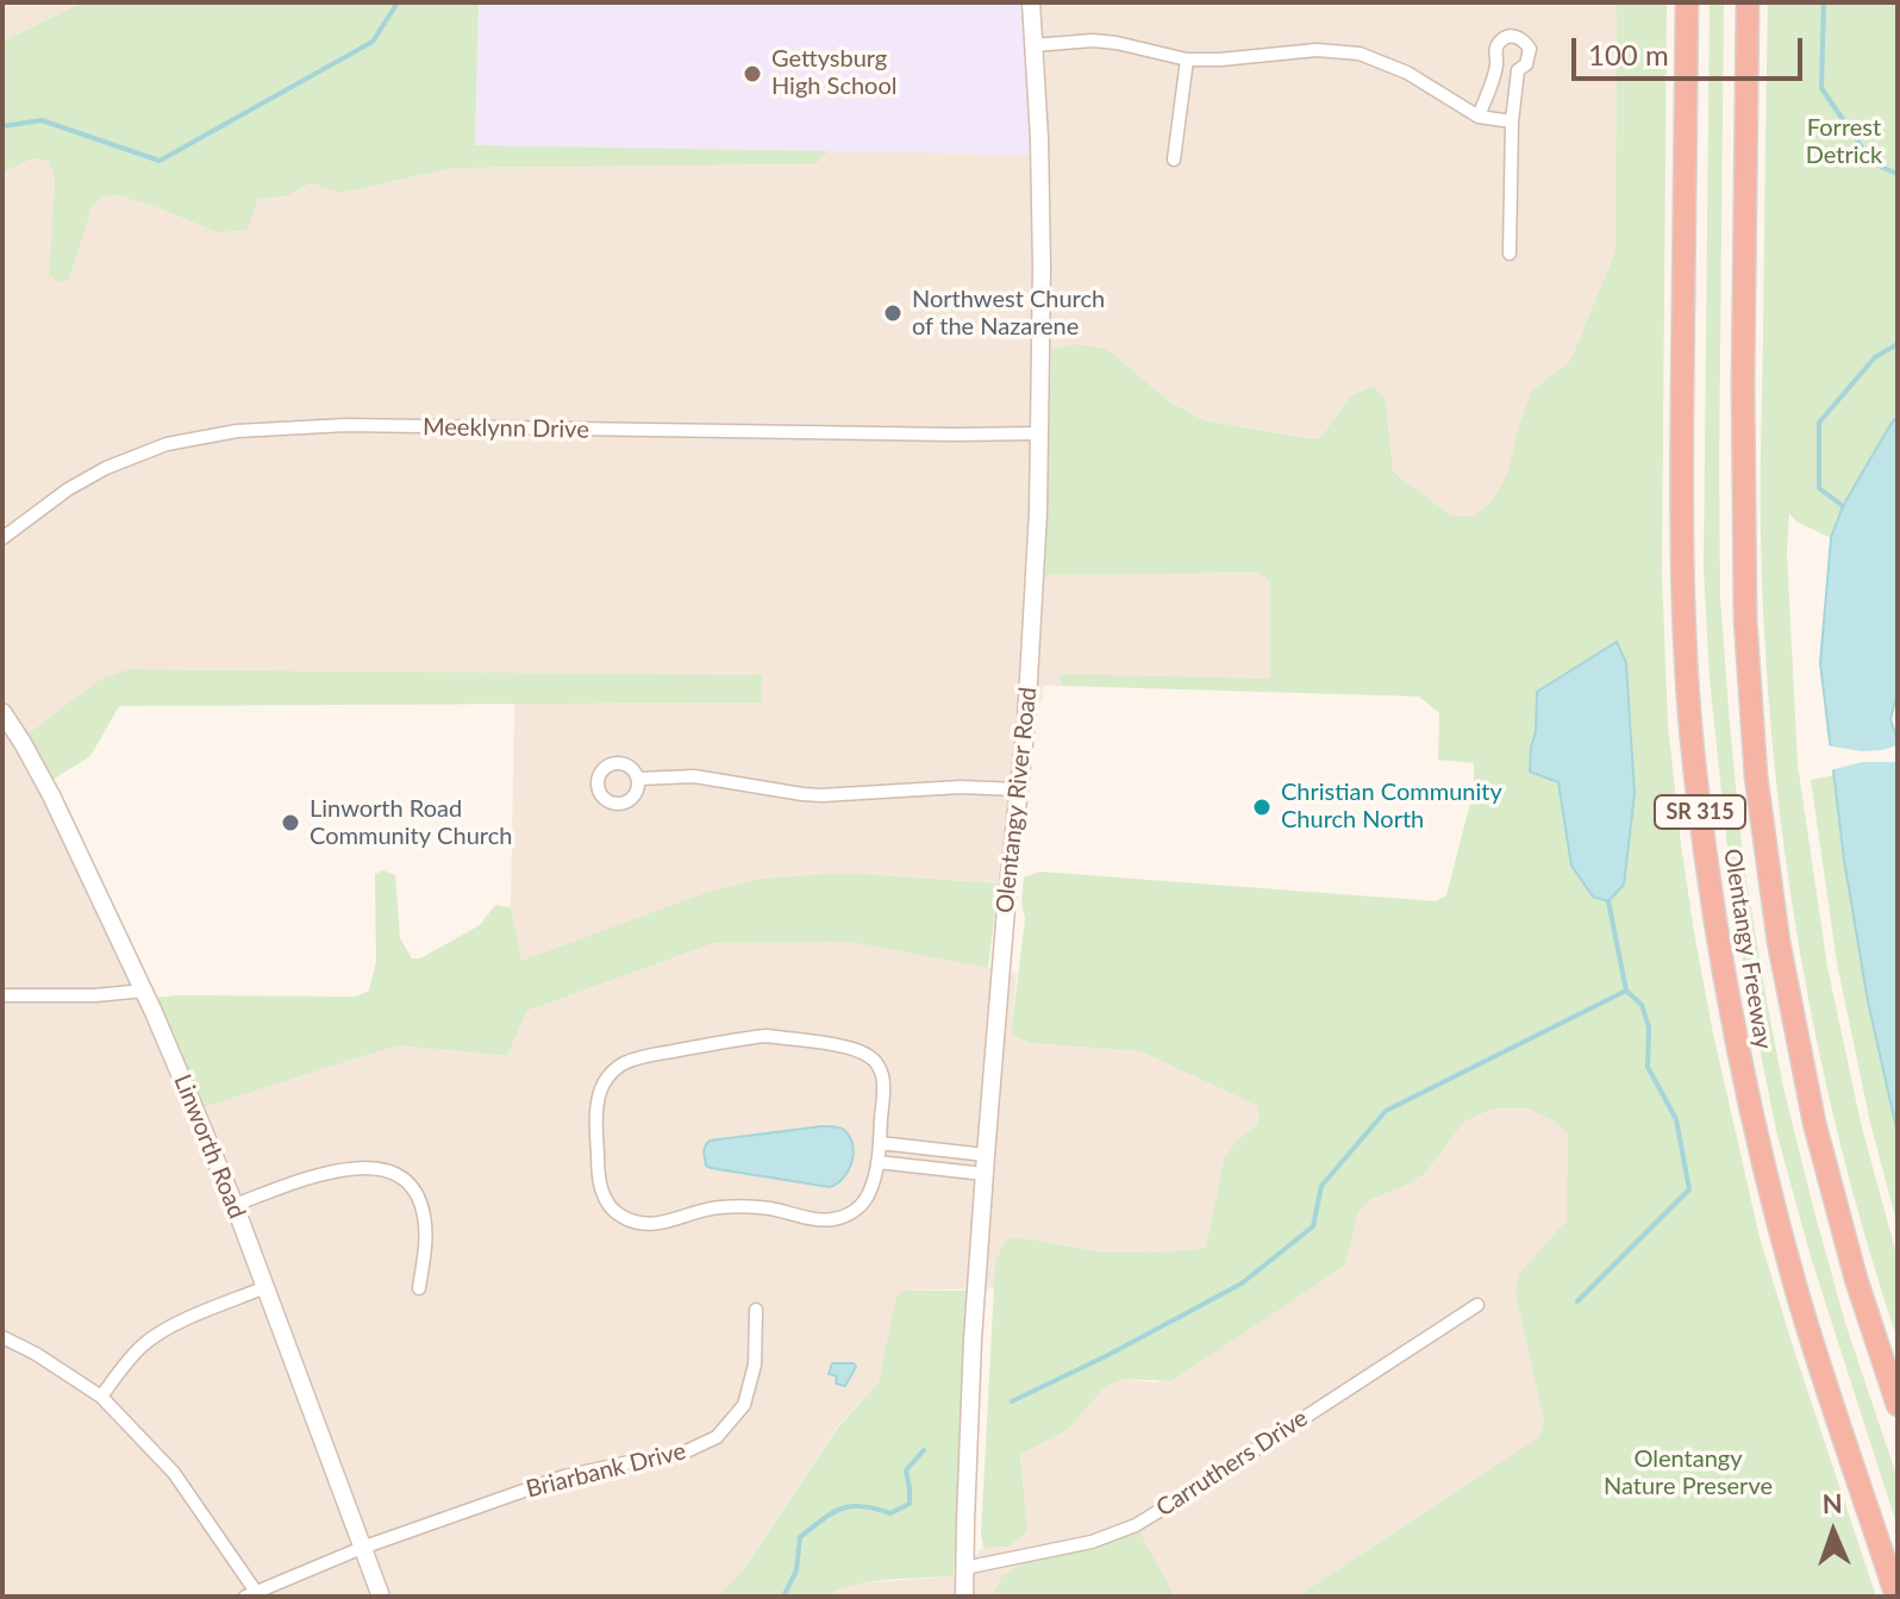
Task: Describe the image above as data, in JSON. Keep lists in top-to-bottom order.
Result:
{
  "streets": {
    "highway": ["SR 315", "Olentangy Freeway"],
    "main road": ["Olentangy River Road", "Linworth Road"],
    "street": ["Meeklynn Drive", "Carruthers Drive", "Briarbank Drive"]
  },
  "crossings": [
    ["Meeklynn Drive", "Olentangy River Road"],
    ["Olentangy River Road", "Carruthers Drive"],
    ["Linworth Road", "Briarbank Drive"]
  ],
  "parks": ["Forrest Detrick", "Olentangy Nature Preserve"],
  "places": [
    "Gettysburg High School",
    "Northwest Church of the Nazarene",
    "Christian Community Church North",
    "Linworth Road Community Church"
  ],
  "scale_bar": "100 m",
  "north": "top"
}
